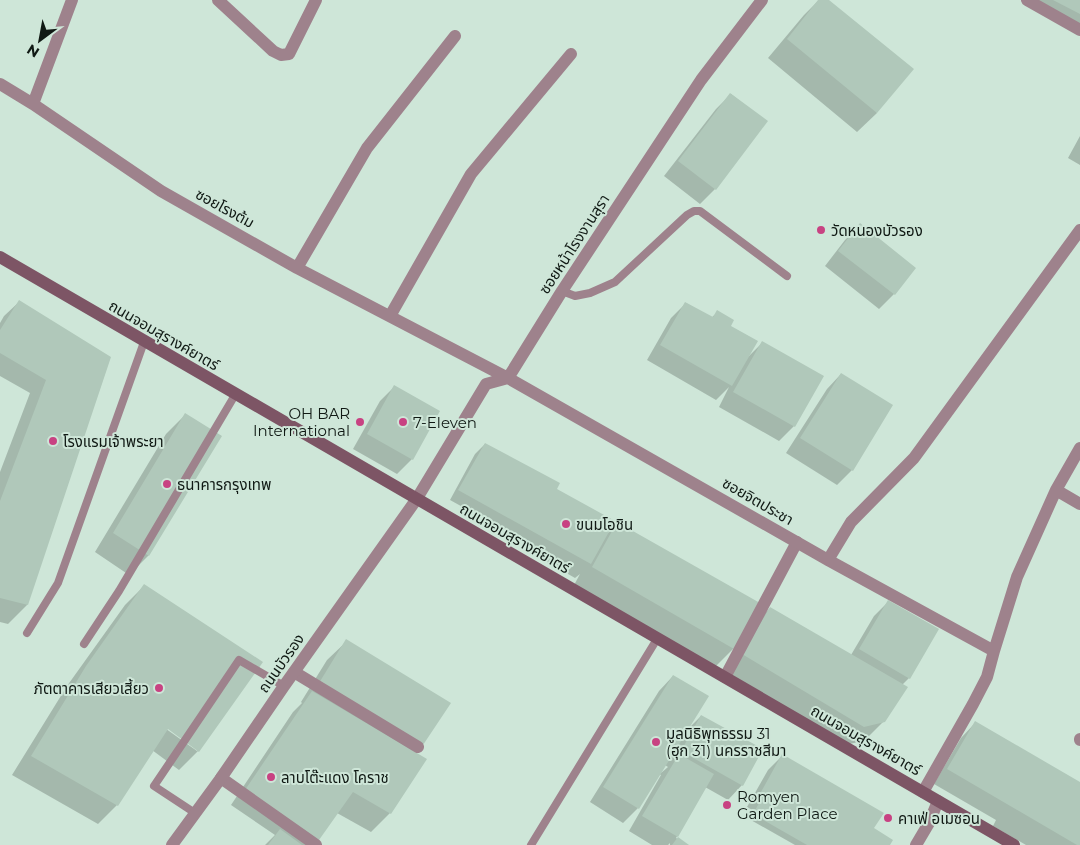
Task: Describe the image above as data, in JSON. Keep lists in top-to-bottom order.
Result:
{
  "streets": {
    "main road": ["ถนนจอมสุรางค์ยาตร์"],
    "street": [
      "ซอยโรงต้ม",
      "ซอยหน้าโรงงานสุรา",
      "ซอยจิตประชา",
      "ถนนบัวรอง"
    ]
  },
  "crossings": [
    ["ซอยโรงต้ม", "ซอยหน้าโรงงานสุรา"],
    ["ซอยโรงต้ม", "ซอยจิตประชา"],
    ["ซอยหน้าโรงงานสุรา", "ซอยจิตประชา"],
    ["ถนนจอมสุรางค์ยาตร์", "ถนนบัวรอง"]
  ],
  "places": [
    "วัดหนองบัวรอง",
    "OH BAR International",
    "7-Eleven",
    "โรงแรมเจ้าพระยา",
    "ธนาคารกรุงเทพ",
    "ขนมโอชิน",
    "ภัตตาคารเสียวเสี้ยว",
    "มูลนิธิพุทธรรม 31 (ฮุก 31) นครราชสีมา",
    "ลาบโต๊ะแดง โคราช",
    "Romyen Garden Place",
    "คาเฟ่ อเมซอน"
  ],
  "north": "bottom left"
}
